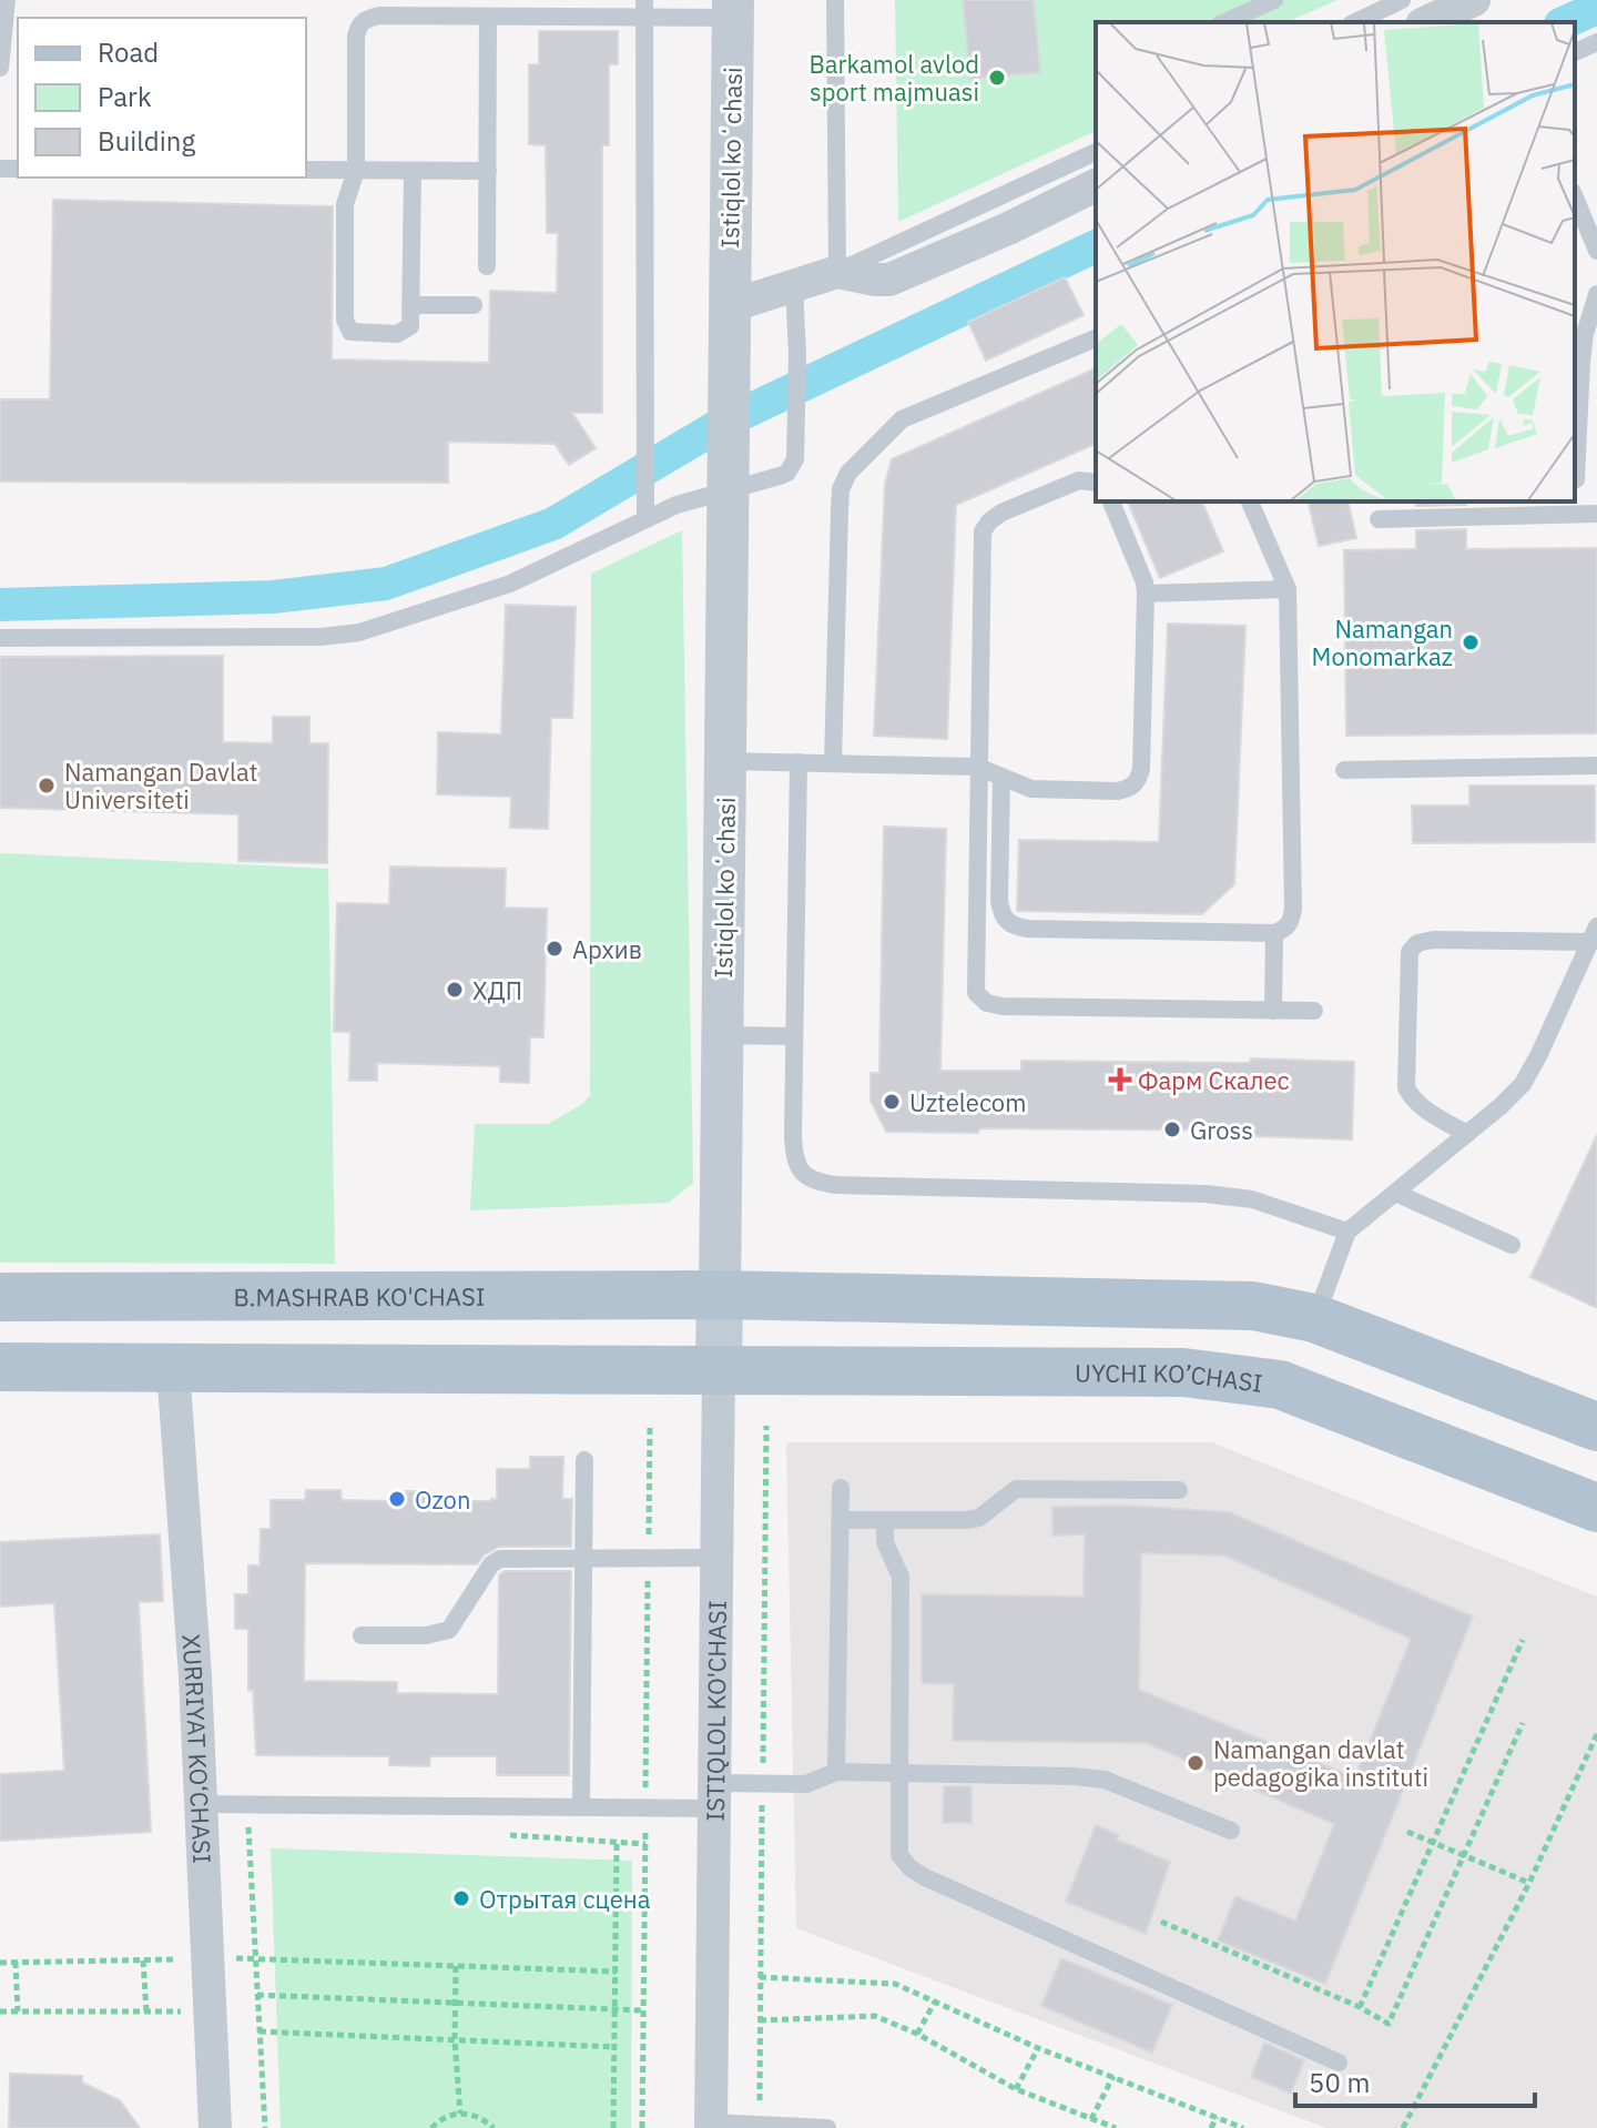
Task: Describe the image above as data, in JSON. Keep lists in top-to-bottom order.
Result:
{
  "streets": {
    "main road": ["B.MASHRAB KO'CHASI", "UYCHI KO’CHASI", "ISTIQLOL KO'CHASI"],
    "street": ["Istiqlol koʻchasi", "XURRIYAT KO‘CHASI"]
  },
  "crossings": [
    ["Istiqlol koʻchasi", "B.MASHRAB KO'CHASI"],
    ["Istiqlol koʻchasi", "ISTIQLOL KO'CHASI"],
    ["B.MASHRAB KO'CHASI", "ISTIQLOL KO'CHASI"],
    ["UYCHI KO’CHASI", "ISTIQLOL KO'CHASI"]
  ],
  "places": {
    "other": [
      "Barkamol avlod sport majmuasi",
      "Namangan Monomarkaz",
      "Namangan Davlat Universiteti",
      "Архив",
      "ХДП",
      "Uztelecom",
      "Gross",
      "Ozon",
      "Namangan davlat pedagogika instituti",
      "Отрытая сцена"
    ],
    "health": ["Фарм Скалес"]
  },
  "legend": ["Road", "Park", "Building"],
  "scale_bar": "50 m"
}
